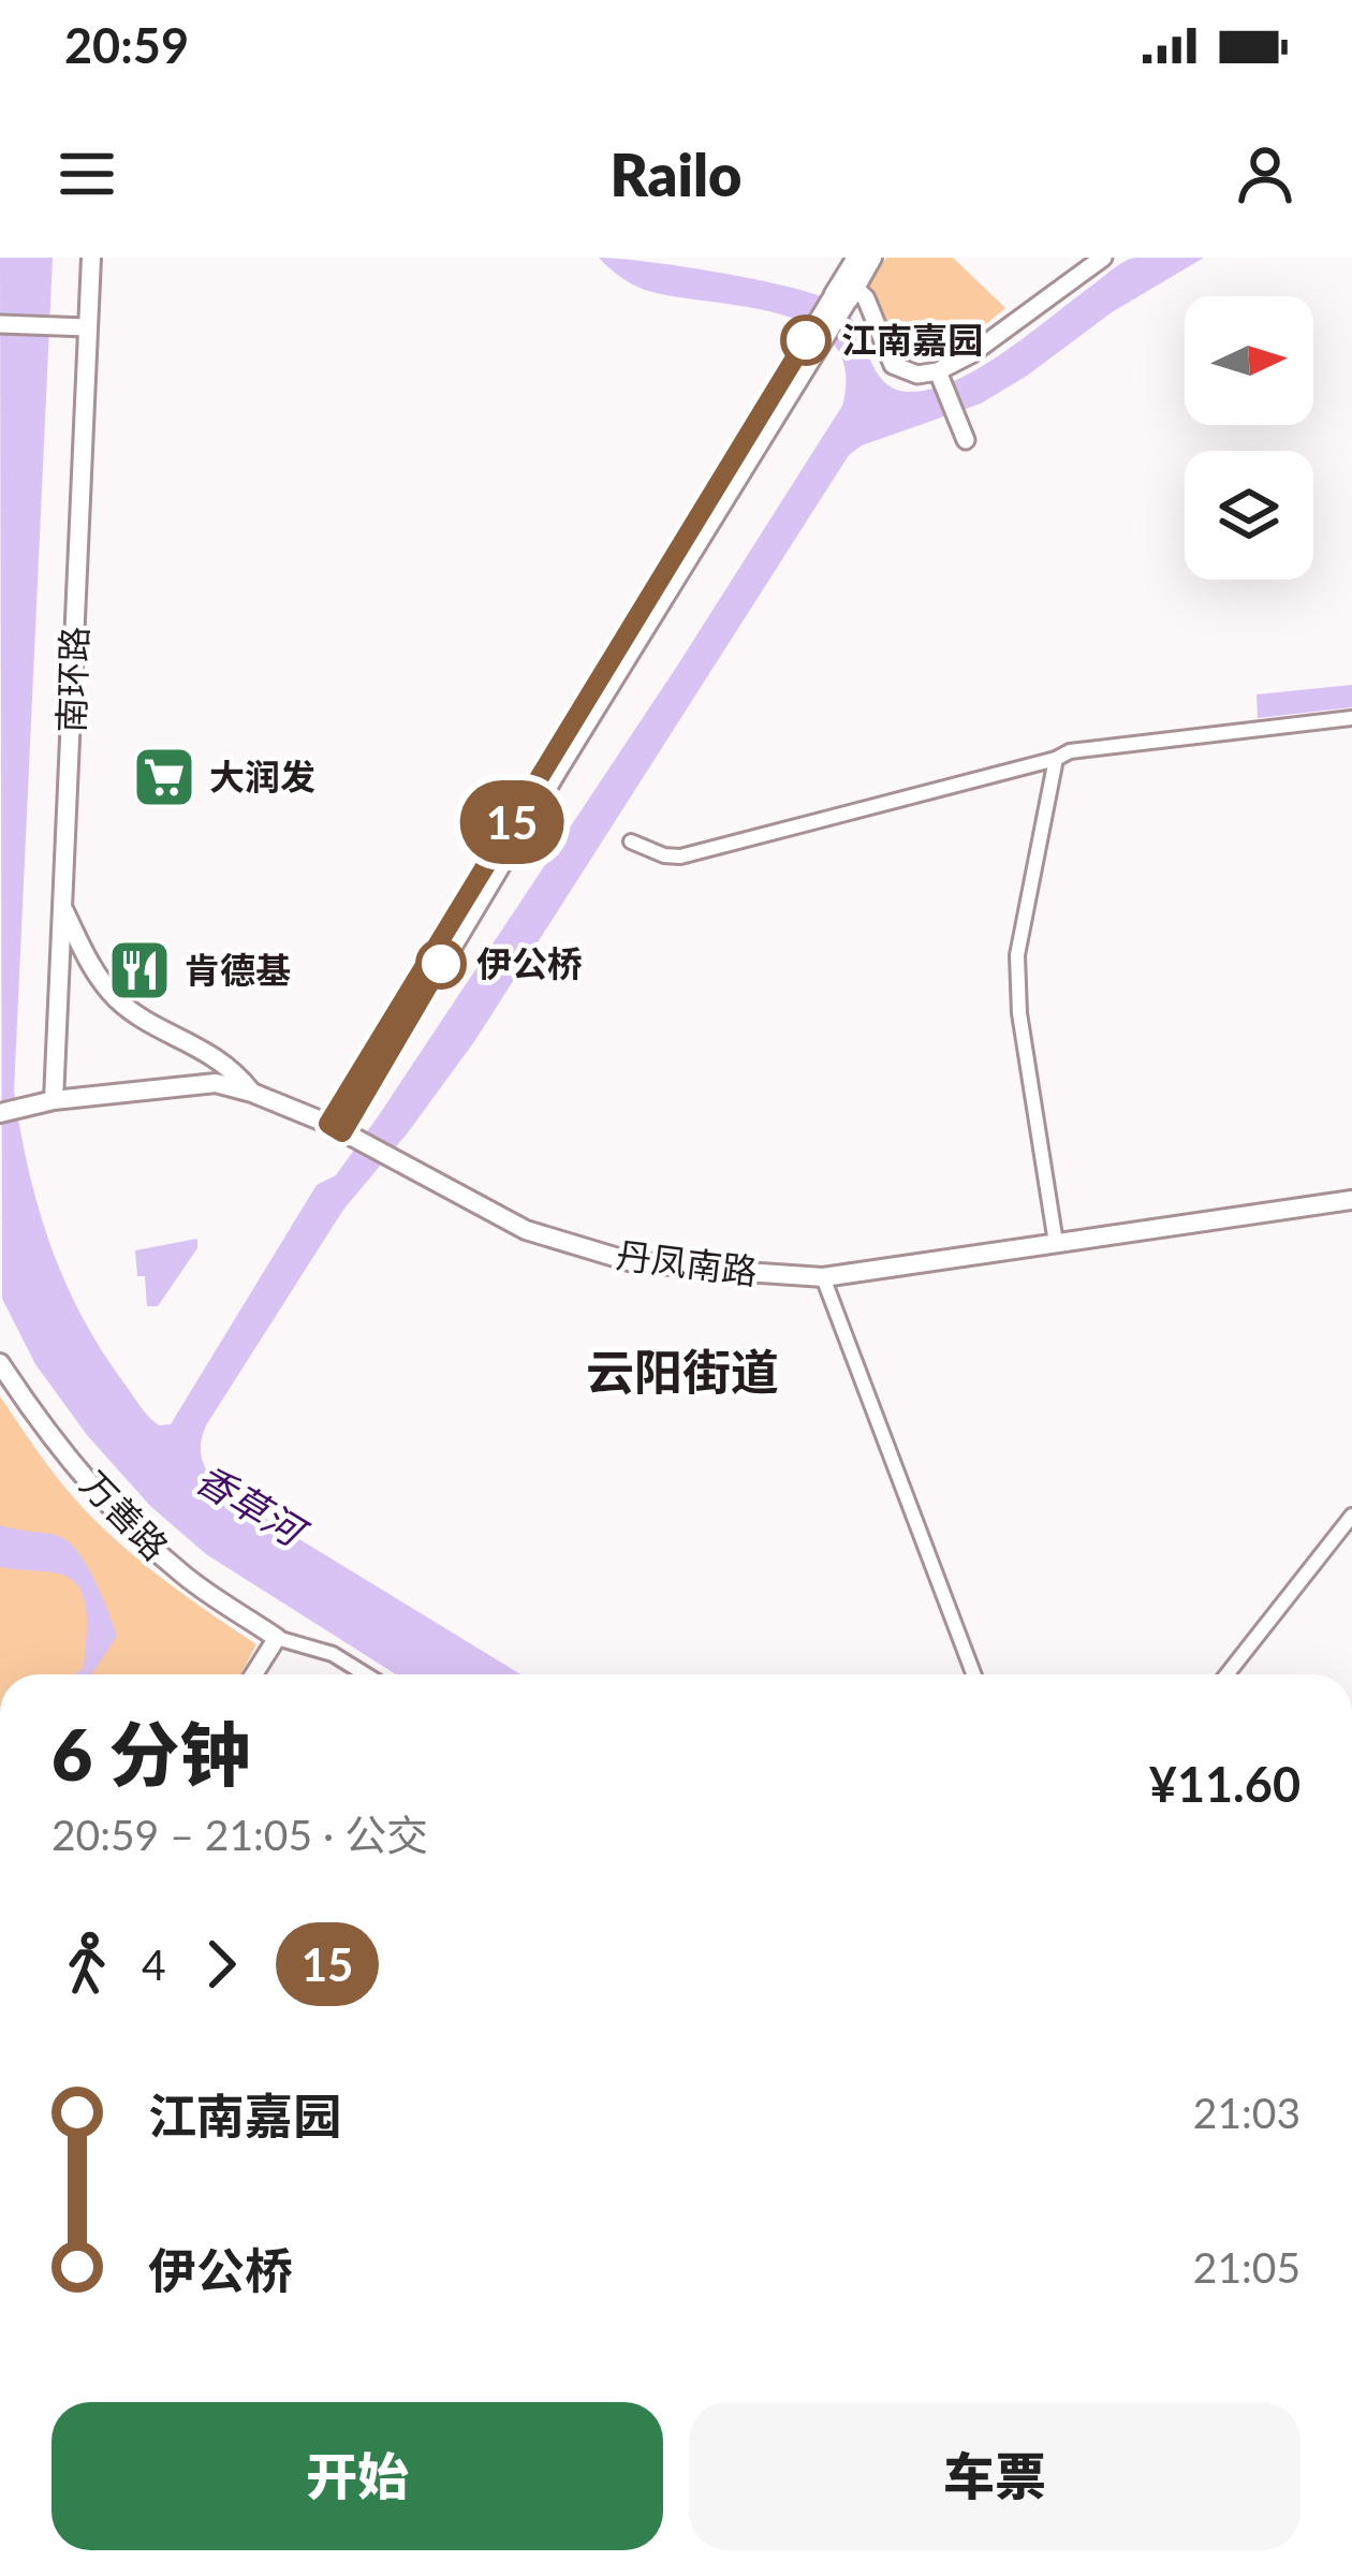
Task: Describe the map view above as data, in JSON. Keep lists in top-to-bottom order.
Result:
{
  "streets": {
    "main road": ["南环路", "丹凤南路", "万善路"]
  },
  "crossings": [
    ["南环路", "丹凤南路"]
  ],
  "districts": ["云阳街道"],
  "water": ["香草河"],
  "places": {
    "other": ["江南嘉园", "伊公桥"],
    "supermarket": ["大润发"],
    "restaurant": ["肯德基"]
  },
  "lines": ["bus line 15"],
  "north": "right",
  "page": {
    "status": "20:59",
    "header": "Railo",
    "on_map": "15",
    "heading": ["6 分钟", "20:59 – 21:05 · 公交", "¥11.60"],
    "legs": ["4", "15"],
    "list": [
      {
        "name": "江南嘉园",
        "value": "21:03"
      },
      {
        "name": "伊公桥",
        "value": "21:05"
      }
    ],
    "buttons": ["开始", "车票"]
  }
}
